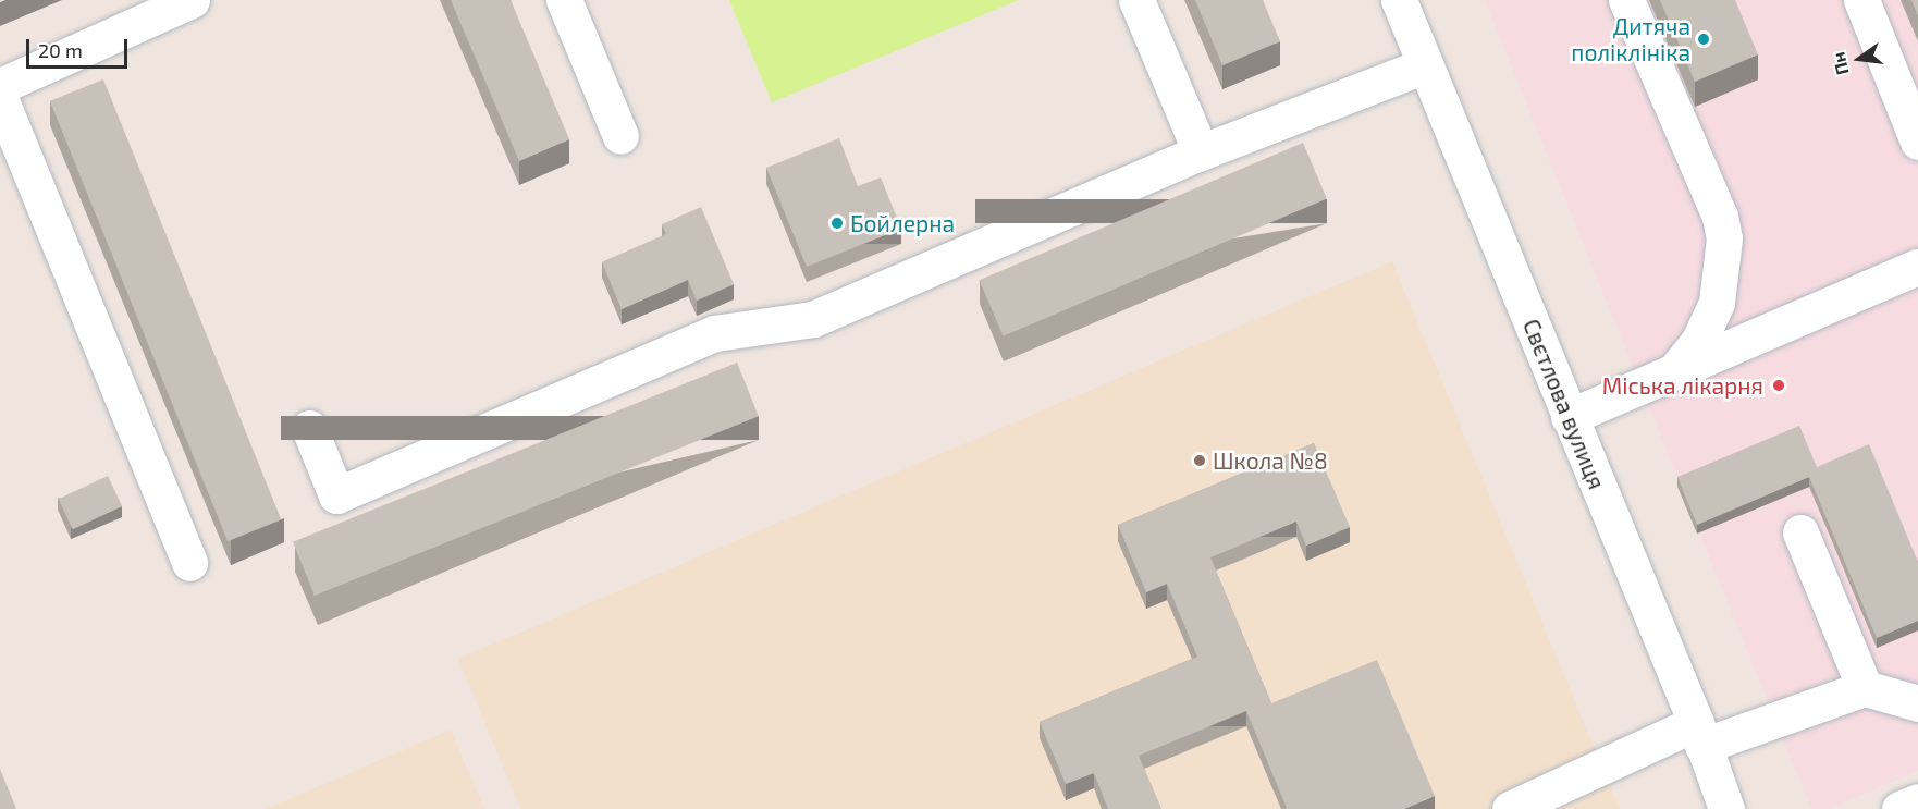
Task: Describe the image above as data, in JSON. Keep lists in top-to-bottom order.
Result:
{
  "streets": {
    "street": ["Свєтлова вулиця"]
  },
  "places": [
    "Дитяча поліклініка",
    "Бойлерна",
    "Міська лікарня",
    "Школа №8"
  ],
  "scale_bar": "20 m",
  "north": "left"
}
